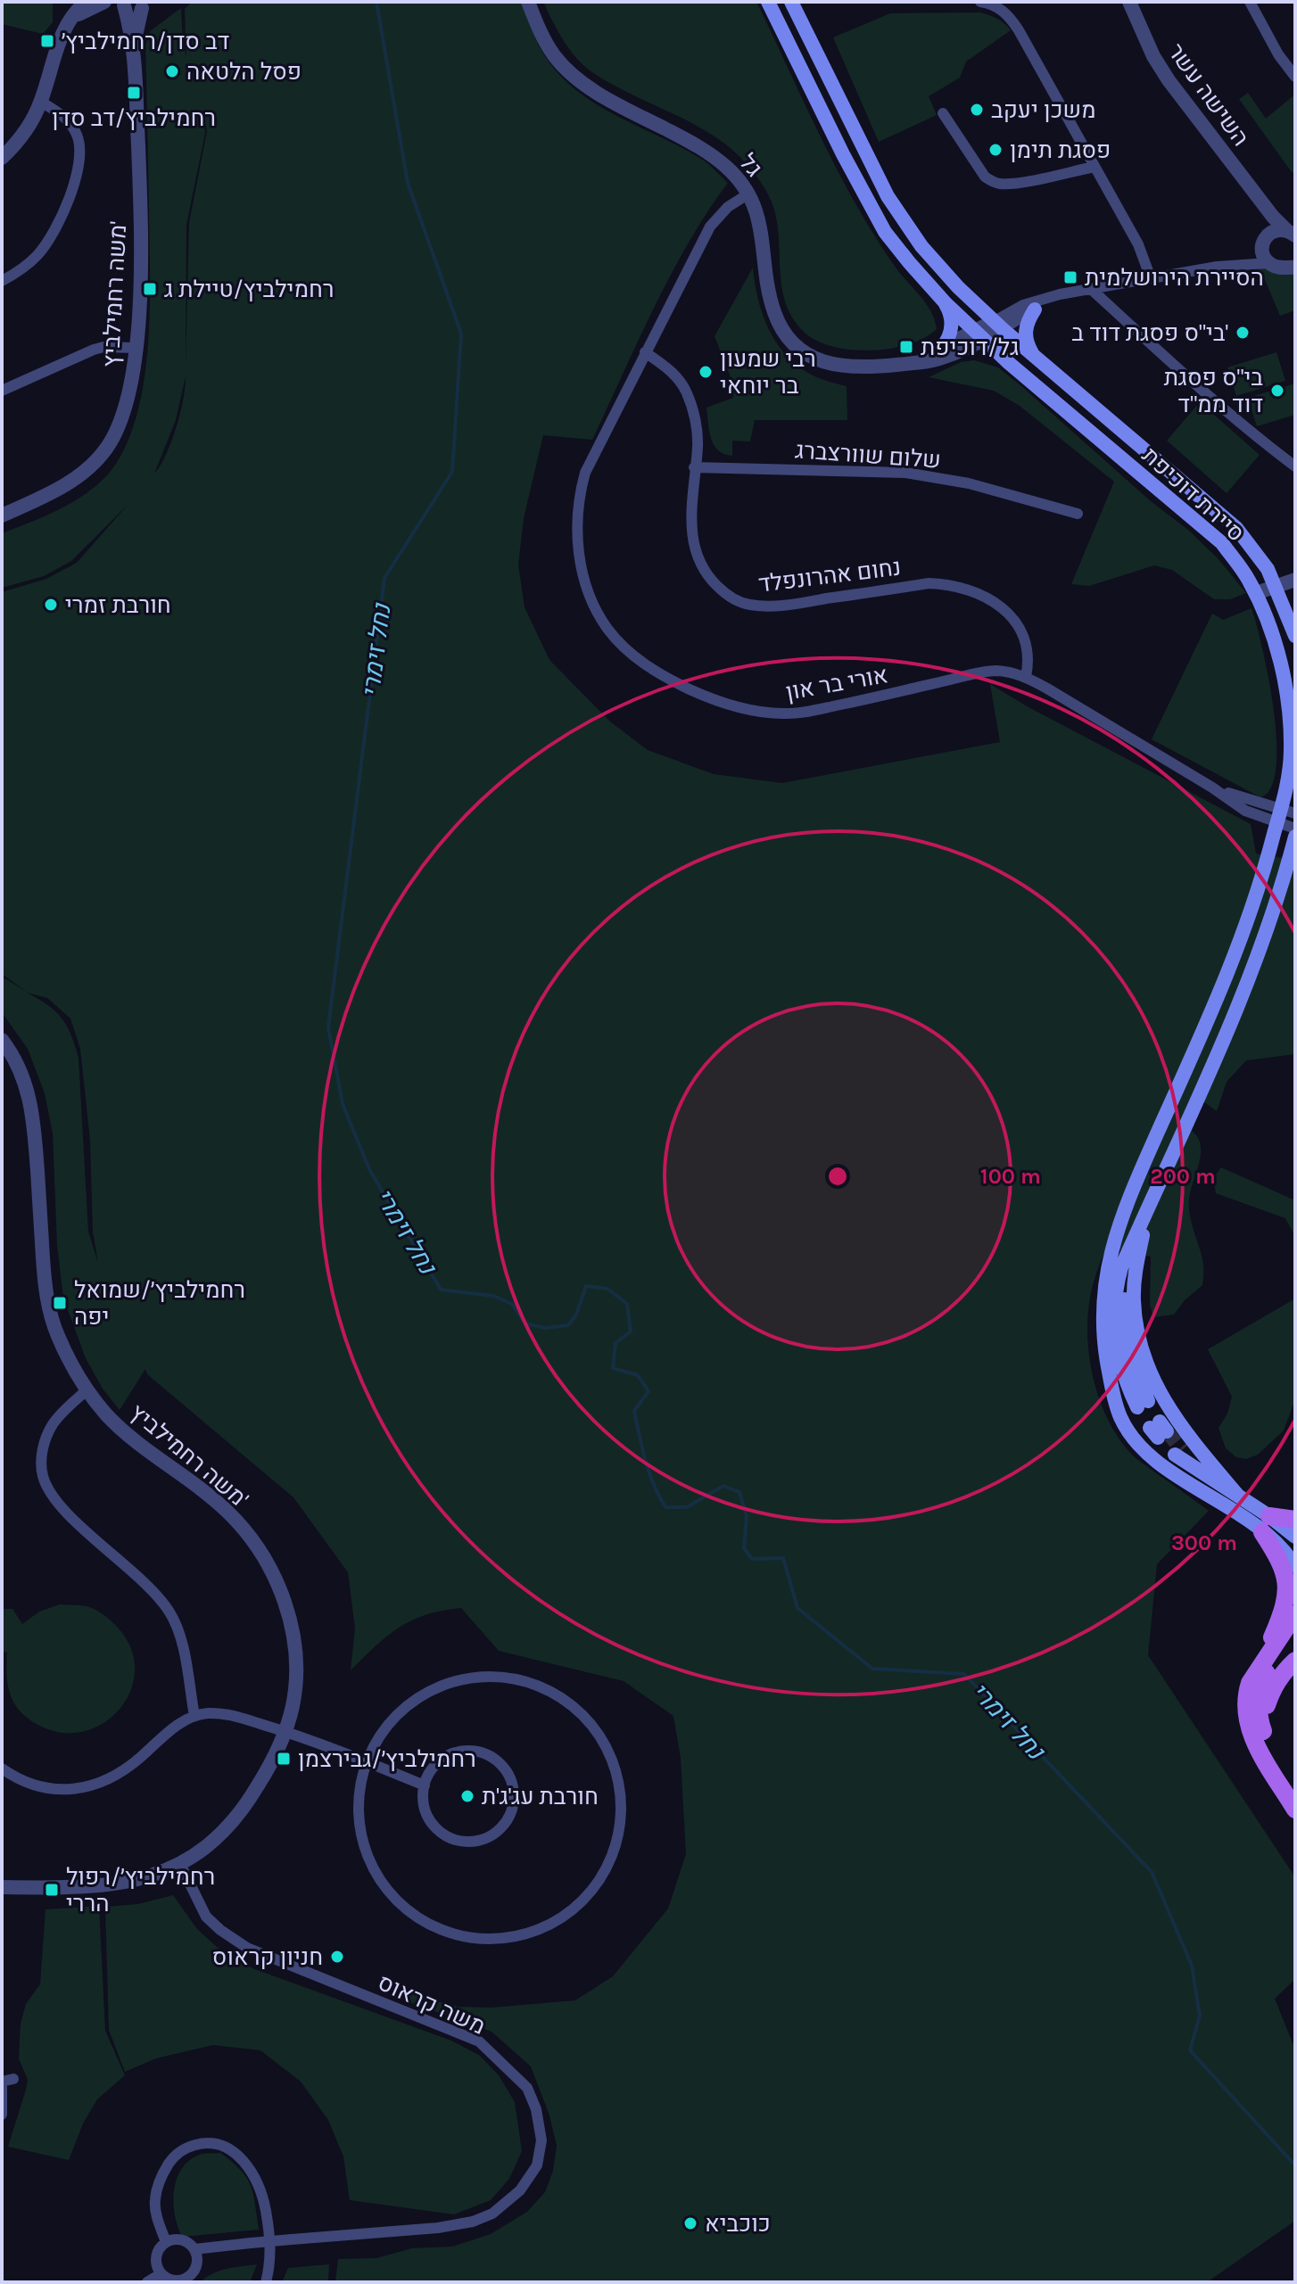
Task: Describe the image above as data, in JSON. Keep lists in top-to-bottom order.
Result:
{
  "streets": {
    "main road": ["סיירת דוכיפת"],
    "street": [
      "השישה עשר",
      "גל",
      "משה רחמילביץ'",
      "שלום שוורצברג",
      "נחום אהרונפלד",
      "אורי בר און",
      "משה קראוס"
    ]
  },
  "crossings": [
    ["גל", "סיירת דוכיפת"],
    ["גל", "אורי בר און"],
    ["משה רחמילביץ'", "משה קראוס"],
    ["שלום שוורצברג", "נחום אהרונפלד"],
    ["סיירת דוכיפת", "אורי בר און"],
    ["נחום אהרונפלד", "אורי בר און"]
  ],
  "water": ["נחל זימרי"],
  "places": {
    "transit": [
      "דב סדן/רחמילביץ׳",
      "רחמילביץ/דב סדן",
      "הסיירת הירושלמית",
      "רחמילביץ/טיילת ג",
      "גל/דוכיפת",
      "רחמילביץ׳/שמואל יפה",
      "רחמילביץ׳/גבירצמן",
      "רחמילביץ׳/רפול הררי"
    ],
    "other": [
      "פסל הלטאה",
      "משכן יעקב",
      "פסגת תימן",
      "בי\"ס פסגת דוד ב'",
      "רבי שמעון בר יוחאי",
      "בי\"ס פסגת דוד ממ\"ד",
      "חורבת זמרי",
      "חורבת עג'ג'ת",
      "חניון קראוס",
      "כוכביא"
    ]
  },
  "rings": ["100 m", "200 m", "300 m"]
}
